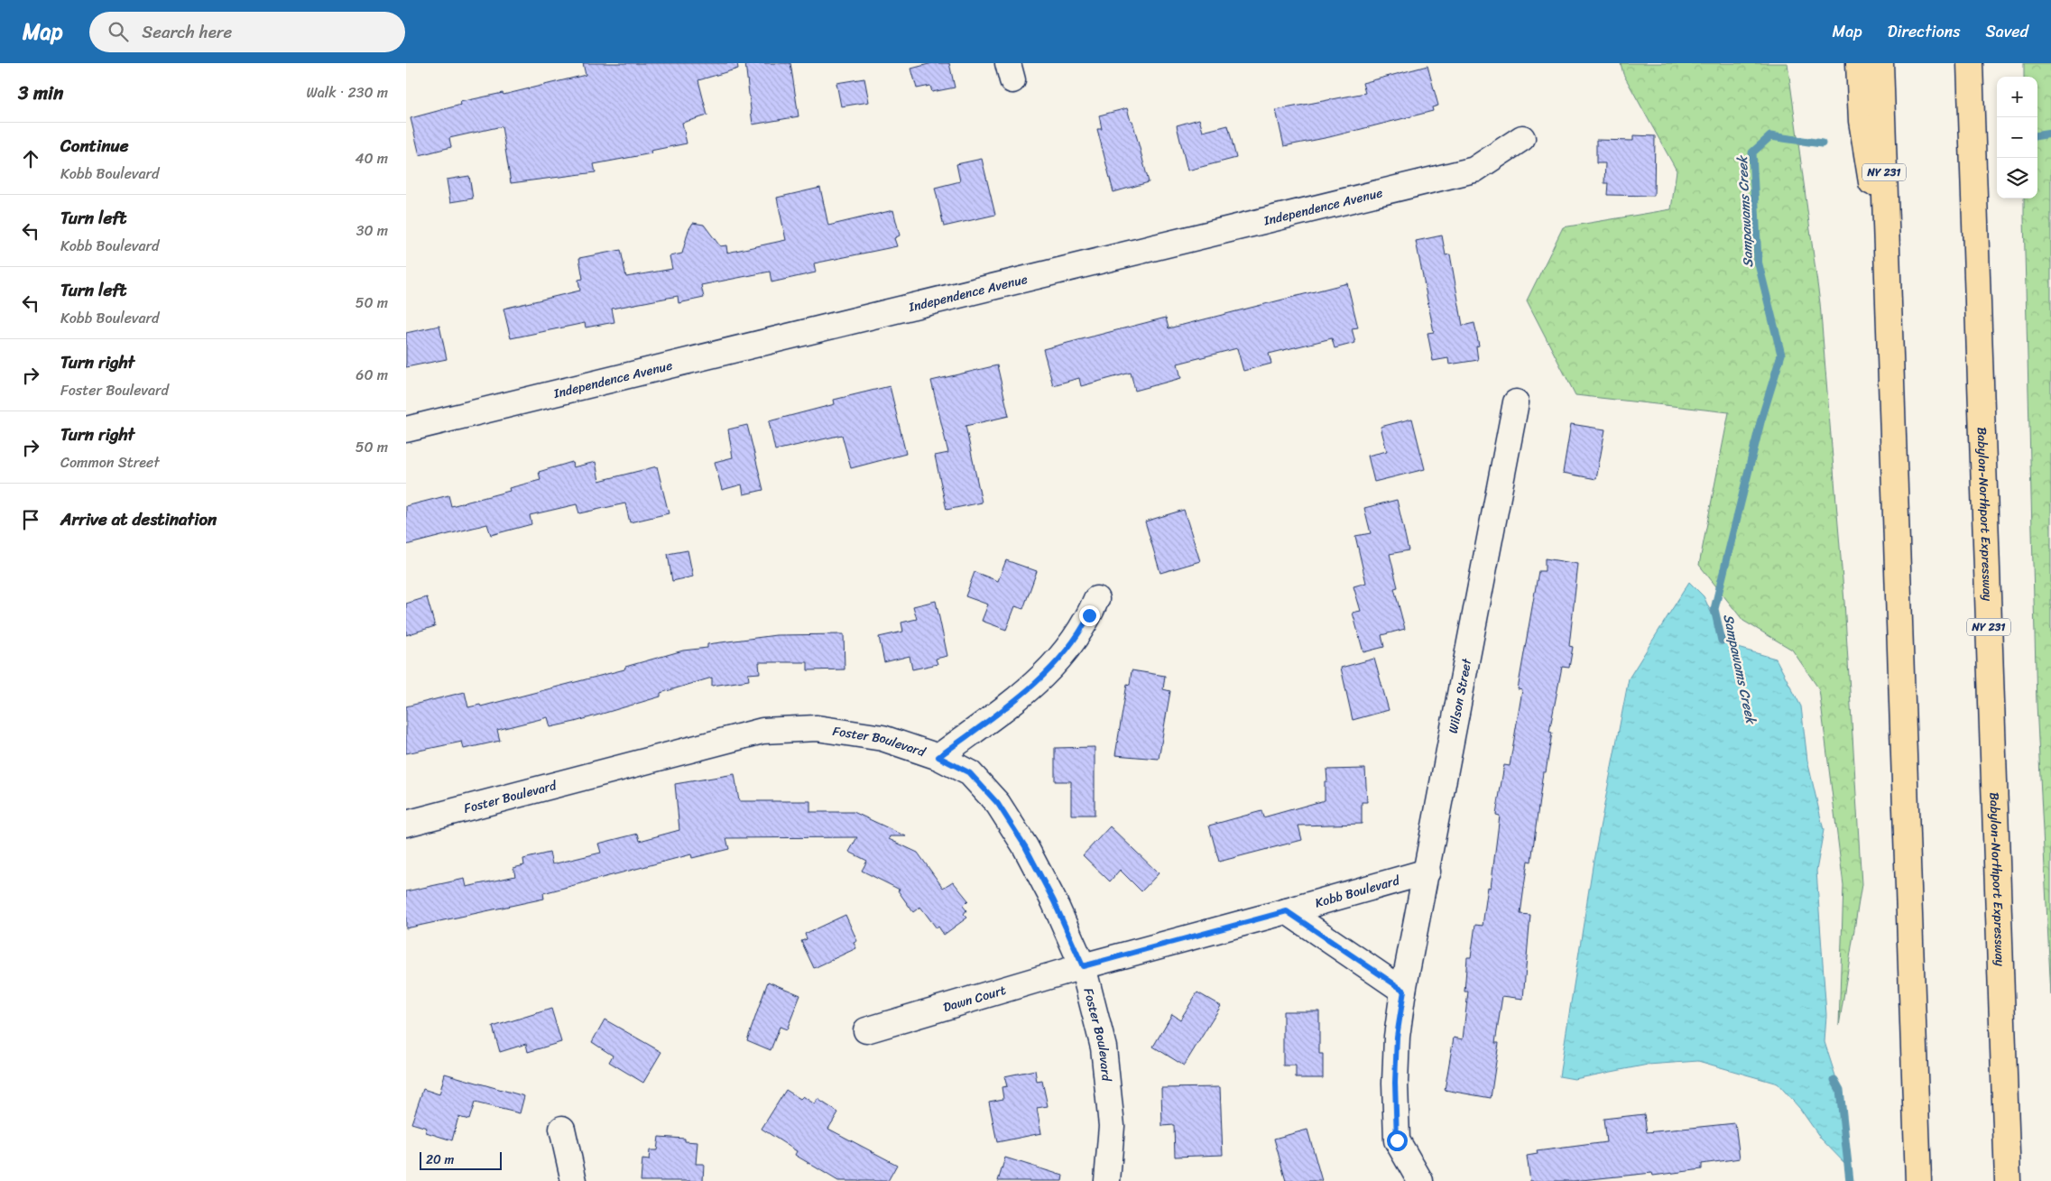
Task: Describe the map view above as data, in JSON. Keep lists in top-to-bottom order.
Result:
{
  "streets": {
    "main road": ["NY 231", "Babylon-Northport Expressway"],
    "street": [
      "Independence Avenue",
      "Wilson Street",
      "Foster Boulevard",
      "Kobb Boulevard",
      "Dawn Court"
    ]
  },
  "crossings": [
    ["Wilson Street", "Kobb Boulevard"],
    ["Foster Boulevard", "Kobb Boulevard"],
    ["Foster Boulevard", "Dawn Court"],
    ["Kobb Boulevard", "Dawn Court"]
  ],
  "water": ["Sampawams Creek"],
  "scale_bar": "20 m",
  "page": {
    "header": "Map",
    "search": "Search here",
    "nav": ["Map", "Directions", "Saved"],
    "heading": ["3 min", "Walk · 230 m"],
    "map_buttons": ["+", "−"],
    "list": [
      ["Continue", "Kobb Boulevard", "40 m"],
      ["Turn left", "Kobb Boulevard", "30 m"],
      ["Turn left", "Kobb Boulevard", "50 m"],
      ["Turn right", "Foster Boulevard", "60 m"],
      ["Turn right", "Common Street", "50 m"],
      "Arrive at destination"
    ],
    "scale": "20 m"
  }
}
